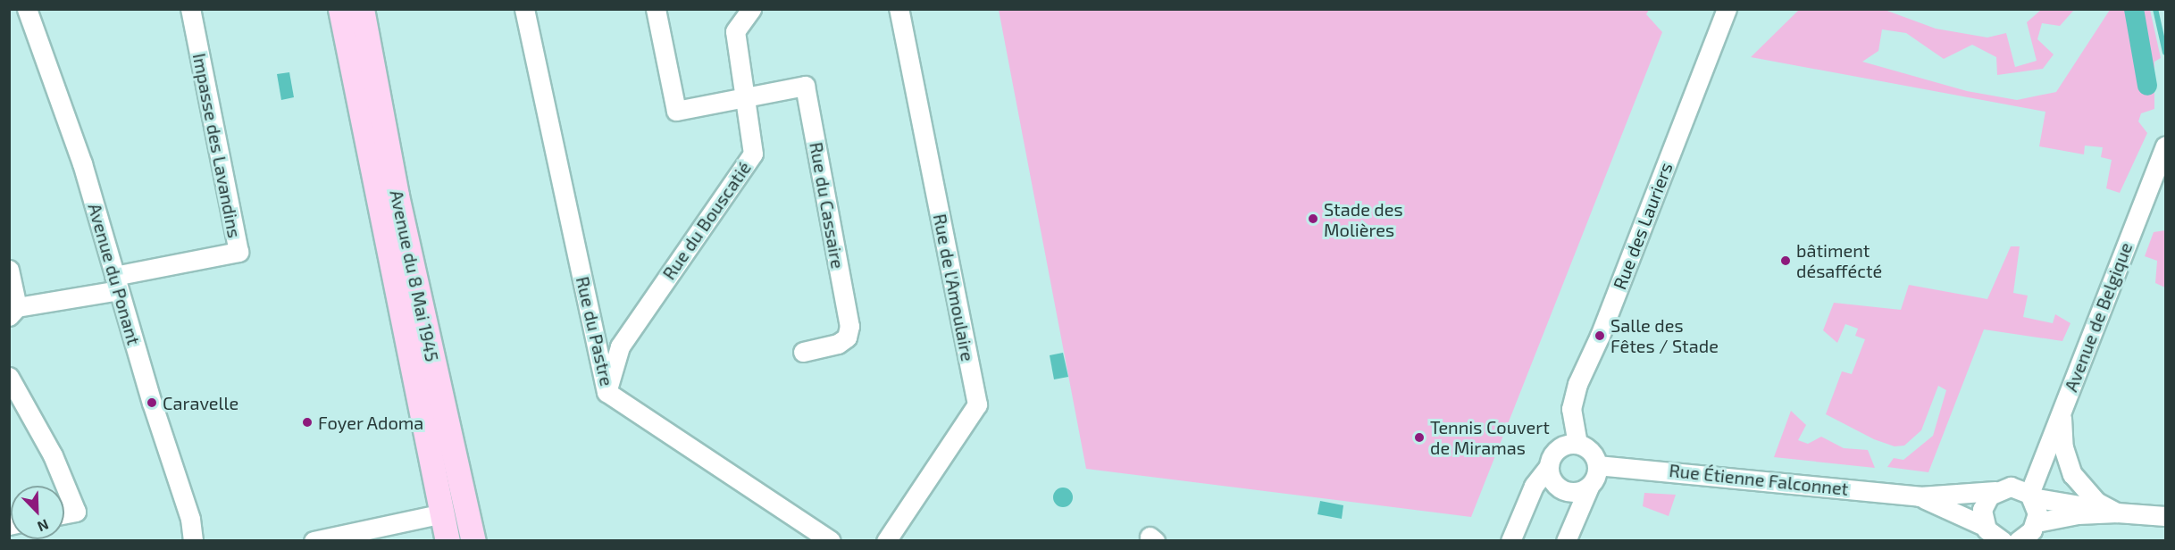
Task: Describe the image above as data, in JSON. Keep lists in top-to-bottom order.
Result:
{
  "streets": {
    "main road": ["Avenue du 8 Mai 1945"],
    "street": [
      "Impasse des Lavandins",
      "Rue du Cassaire",
      "Rue du Bouscatié",
      "Rue des Lauriers",
      "Avenue du Ponant",
      "Rue de l'Amoulaire",
      "Avenue de Belgique",
      "Rue du Pastre",
      "Rue Étienne Falconnet"
    ]
  },
  "crossings": [
    ["Impasse des Lavandins", "Avenue du Ponant"],
    ["Rue du Cassaire", "Rue du Bouscatié"],
    ["Rue du Bouscatié", "Rue du Pastre"],
    ["Rue des Lauriers", "Rue Étienne Falconnet"],
    ["Avenue de Belgique", "Rue Étienne Falconnet"]
  ],
  "places": [
    "Stade des Molières",
    "bâtiment désaffécté",
    "Salle des Fêtes / Stade",
    "Caravelle",
    "Foyer Adoma",
    "Tennis Couvert de Miramas"
  ],
  "north": "bottom right"
}
